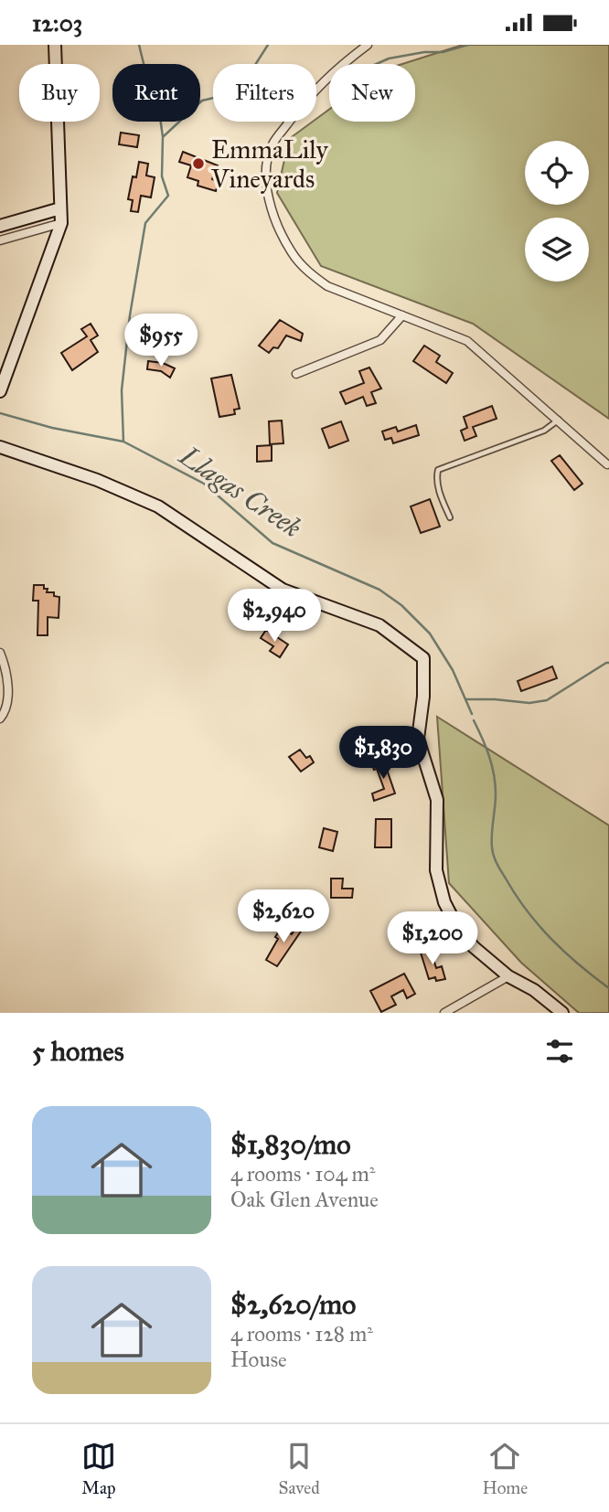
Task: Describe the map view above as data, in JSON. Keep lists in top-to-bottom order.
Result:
{
  "water": ["Llagas Creek"],
  "places": ["EmmaLily Vineyards"],
  "page": {
    "status": "12:03",
    "chip": [
      "Buy",
      "Rent",
      "Filters",
      "New"
    ],
    "price": [
      "$955",
      "$2,940",
      "$1,830",
      "$2,620",
      "$1,200"
    ],
    "heading": "5 homes",
    "list": [
      {
        "name": "$1,830/mo",
        "note": "4 rooms · 104 m² · Oak Glen Avenue"
      },
      {
        "name": "$2,620/mo",
        "note": "4 rooms · 128 m² · House"
      }
    ],
    "tabs": ["Map", "Saved", "Home"]
  }
}
